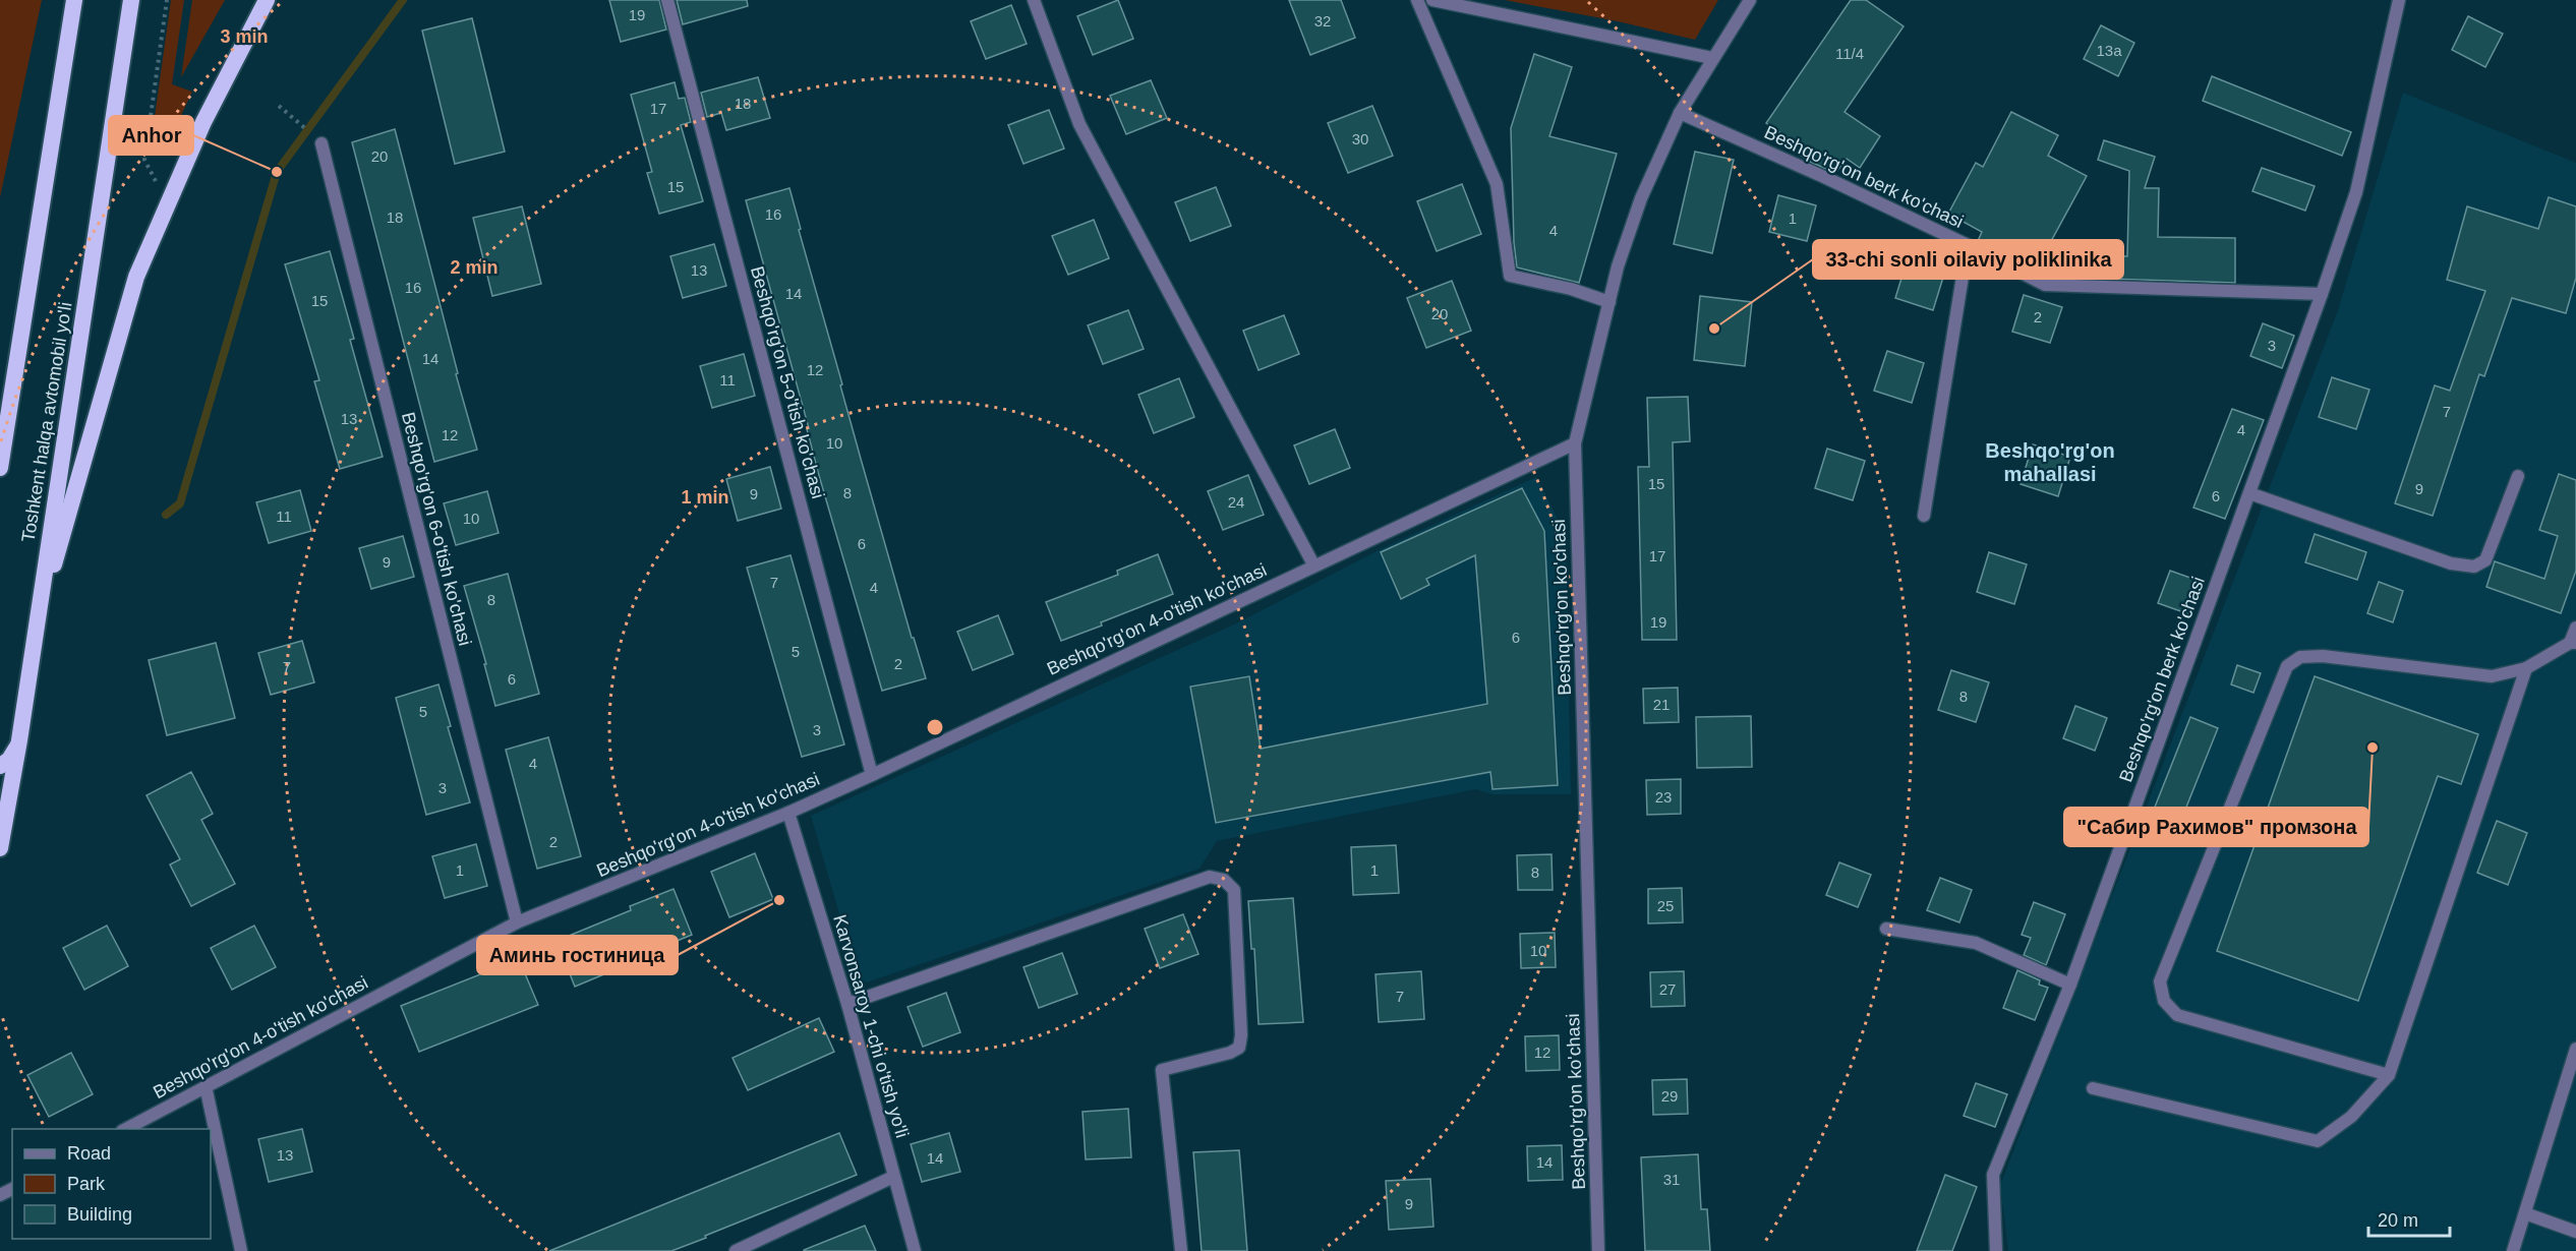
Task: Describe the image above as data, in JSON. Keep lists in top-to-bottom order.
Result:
{
  "streets": {
    "highway": ["Toshkent halqa avtomobil yo'li"],
    "street": [
      "Beshqo'rg'on berk ko'chasi",
      "Beshqo'rg'on 5-o'tish ko'chasi",
      "Beshqo'rg'on 6-o'tish ko'chasi",
      "Beshqo'rg'on ko'chasi",
      "Beshqo'rg'on 4-o'tish ko'chasi",
      "Karvonsaroy 1-chi o'tish yo'li"
    ]
  },
  "crossings": [
    ["Beshqo'rg'on berk ko'chasi", "Beshqo'rg'on ko'chasi"],
    ["Beshqo'rg'on 5-o'tish ko'chasi", "Beshqo'rg'on 4-o'tish ko'chasi"],
    ["Beshqo'rg'on 6-o'tish ko'chasi", "Beshqo'rg'on 4-o'tish ko'chasi"],
    ["Beshqo'rg'on ko'chasi", "Beshqo'rg'on 4-o'tish ko'chasi"],
    ["Beshqo'rg'on 4-o'tish ko'chasi", "Karvonsaroy 1-chi o'tish yo'li"]
  ],
  "districts": ["Beshqo'rg'on mahallasi"],
  "places": [
    "Anhor",
    "33-chi sonli oilaviy poliklinika",
    "\"Сабир Рахимов\" промзона",
    "Аминь гостиница"
  ],
  "house_numbers": [
    "19",
    "32",
    "13a",
    "11/4",
    "18",
    "17",
    "30",
    "20",
    "15",
    "16",
    "18",
    "1",
    "4",
    "13",
    "16",
    "14",
    "15",
    "20",
    "2",
    "3",
    "14",
    "12",
    "11",
    "7",
    "13",
    "4",
    "12",
    "10",
    "15",
    "9",
    "8",
    "9",
    "6",
    "24",
    "11",
    "10",
    "6",
    "17",
    "9",
    "7",
    "4",
    "8",
    "19",
    "6",
    "5",
    "2",
    "7",
    "6",
    "8",
    "21",
    "5",
    "3",
    "4",
    "3",
    "23",
    "2",
    "1",
    "1",
    "8",
    "25",
    "10",
    "27",
    "7",
    "12",
    "29",
    "13",
    "14",
    "14",
    "31",
    "9"
  ],
  "legend": ["Road", "Park", "Building"],
  "scale_bar": "20 m",
  "rings": ["3 min", "2 min", "1 min"]
}
